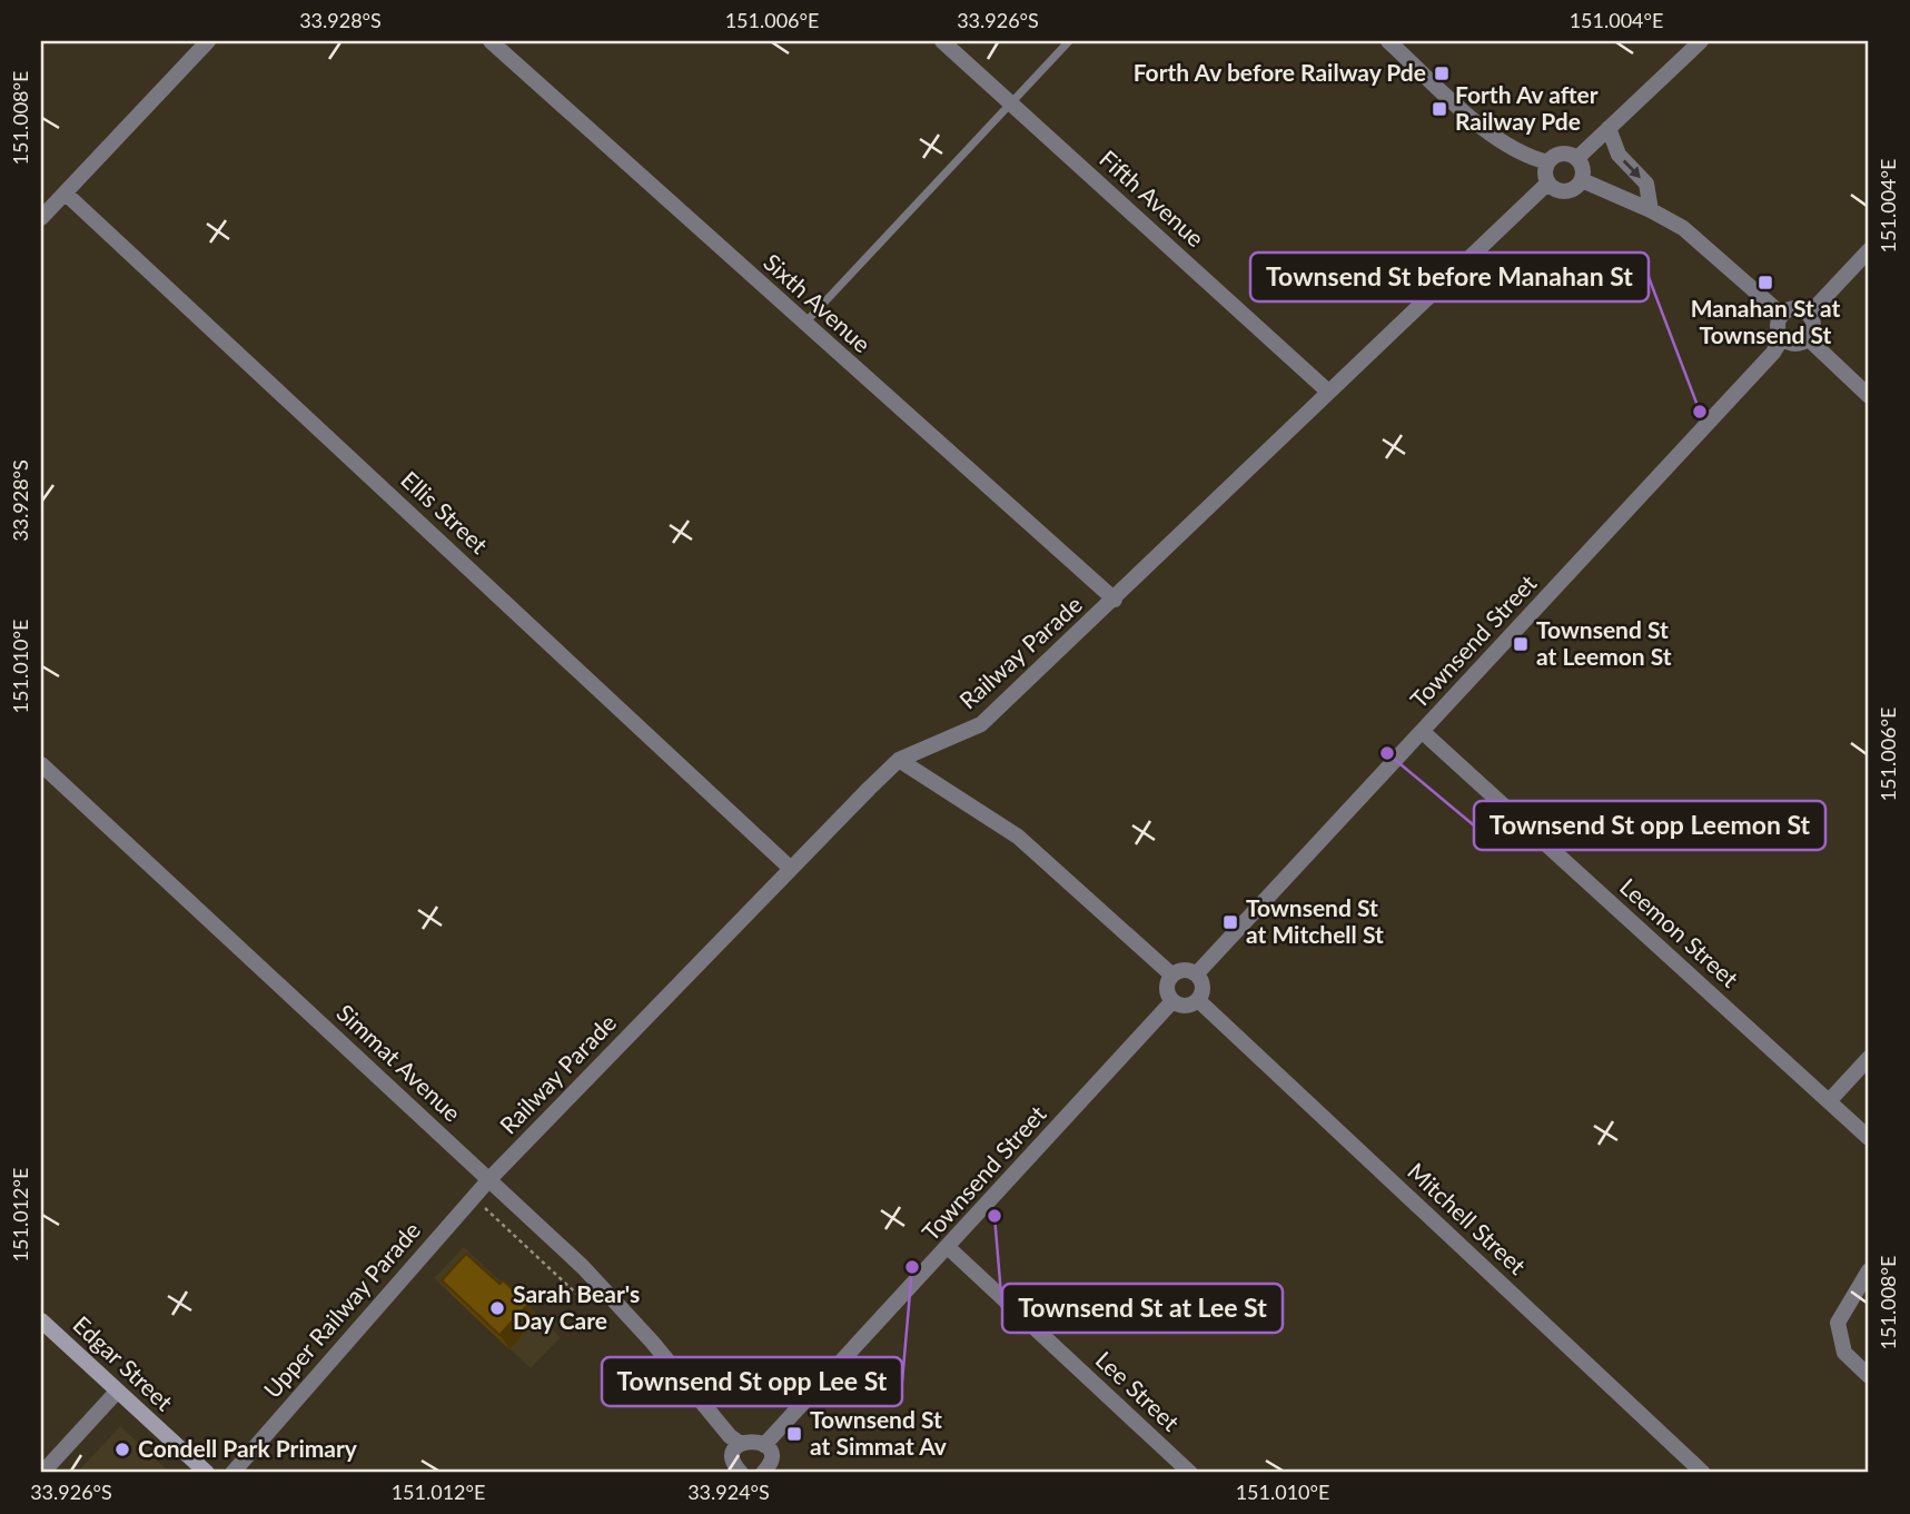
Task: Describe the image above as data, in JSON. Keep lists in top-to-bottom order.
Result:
{
  "streets": {
    "main road": ["Edgar Street"],
    "street": [
      "Fifth Avenue",
      "Sixth Avenue",
      "Ellis Street",
      "Townsend Street",
      "Railway Parade",
      "Leemon Street",
      "Simmat Avenue",
      "Mitchell Street",
      "Upper Railway Parade",
      "Lee Street"
    ]
  },
  "crossings": [
    ["Fifth Avenue", "Railway Parade"],
    ["Sixth Avenue", "Railway Parade"],
    ["Ellis Street", "Railway Parade"],
    ["Townsend Street", "Leemon Street"],
    ["Townsend Street", "Mitchell Street"],
    ["Townsend Street", "Lee Street"],
    ["Railway Parade", "Simmat Avenue"],
    ["Railway Parade", "Upper Railway Parade"],
    ["Simmat Avenue", "Upper Railway Parade"]
  ],
  "places": {
    "transit": [
      "Forth Av before Railway Pde",
      "Forth Av after Railway Pde",
      "Manahan St at Townsend St",
      "Townsend St at Leemon St",
      "Townsend St at Mitchell St",
      "Townsend St at Simmat Av"
    ],
    "other": [
      "Townsend St before Manahan St",
      "Townsend St opp Leemon St",
      "Townsend St at Lee St",
      "Townsend St opp Lee St",
      "Sarah Bear's Day Care",
      "Condell Park Primary"
    ]
  },
  "coordinates": [
    "33.928°S",
    "151.006°E",
    "33.926°S",
    "151.004°E",
    "151.008°E",
    "151.010°E",
    "151.012°E",
    "33.924°S"
  ]
}
